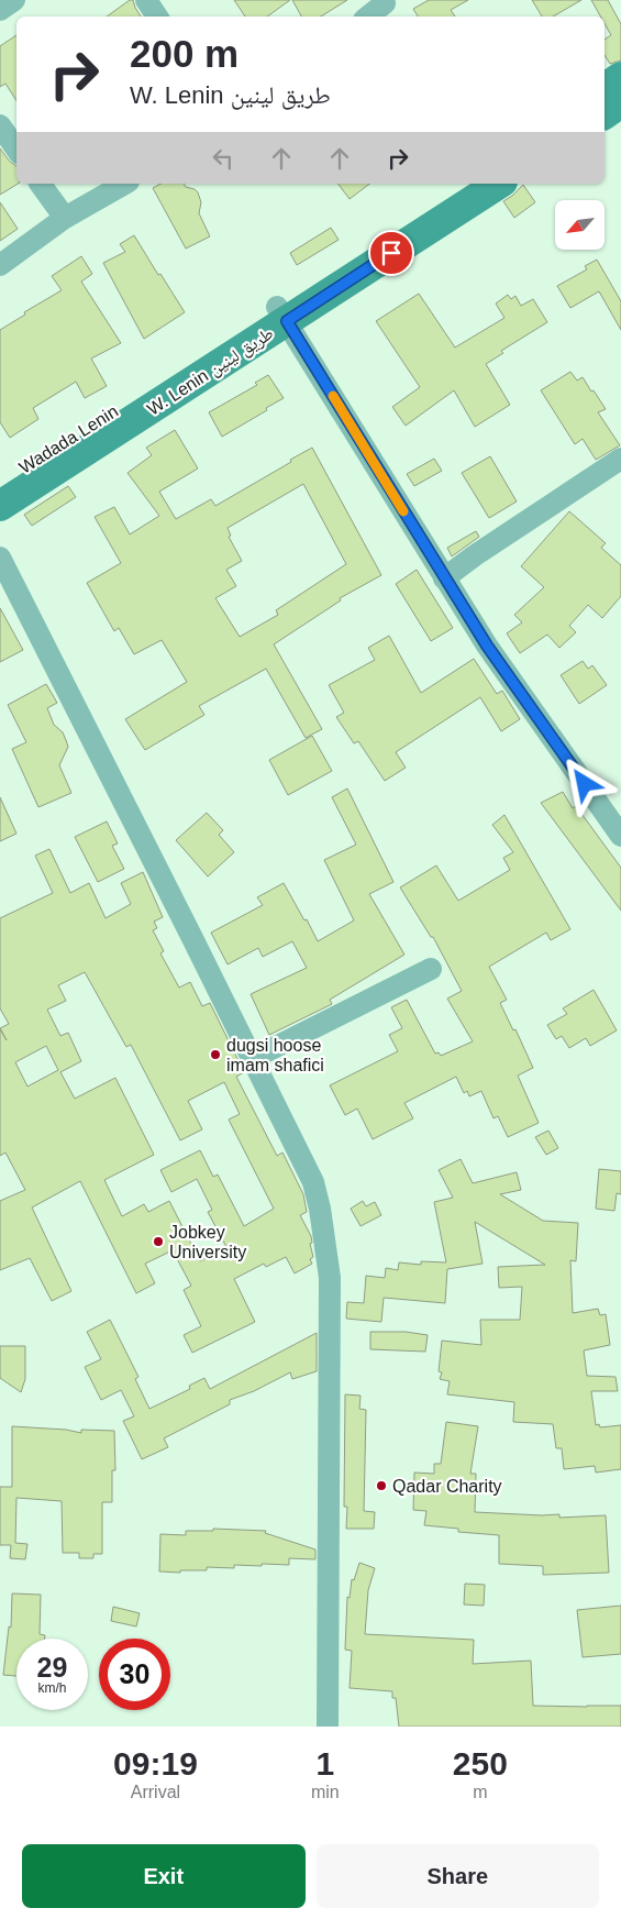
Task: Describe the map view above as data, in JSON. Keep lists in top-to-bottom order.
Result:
{
  "streets": {
    "main road": ["Wadada Lenin"]
  },
  "places": ["dugsi hoose imam shafici", "Jobkey University", "Qadar Charity"],
  "north": "bottom left",
  "page": {
    "turn": ["200 m", "W. Lenin طريق لينين"],
    "speed": "29 km/h",
    "limit": "30",
    "eta": [
      "09:19",
      "Arrival",
      "1",
      "min",
      "250",
      "m"
    ],
    "buttons": ["Exit", "Share"]
  }
}
